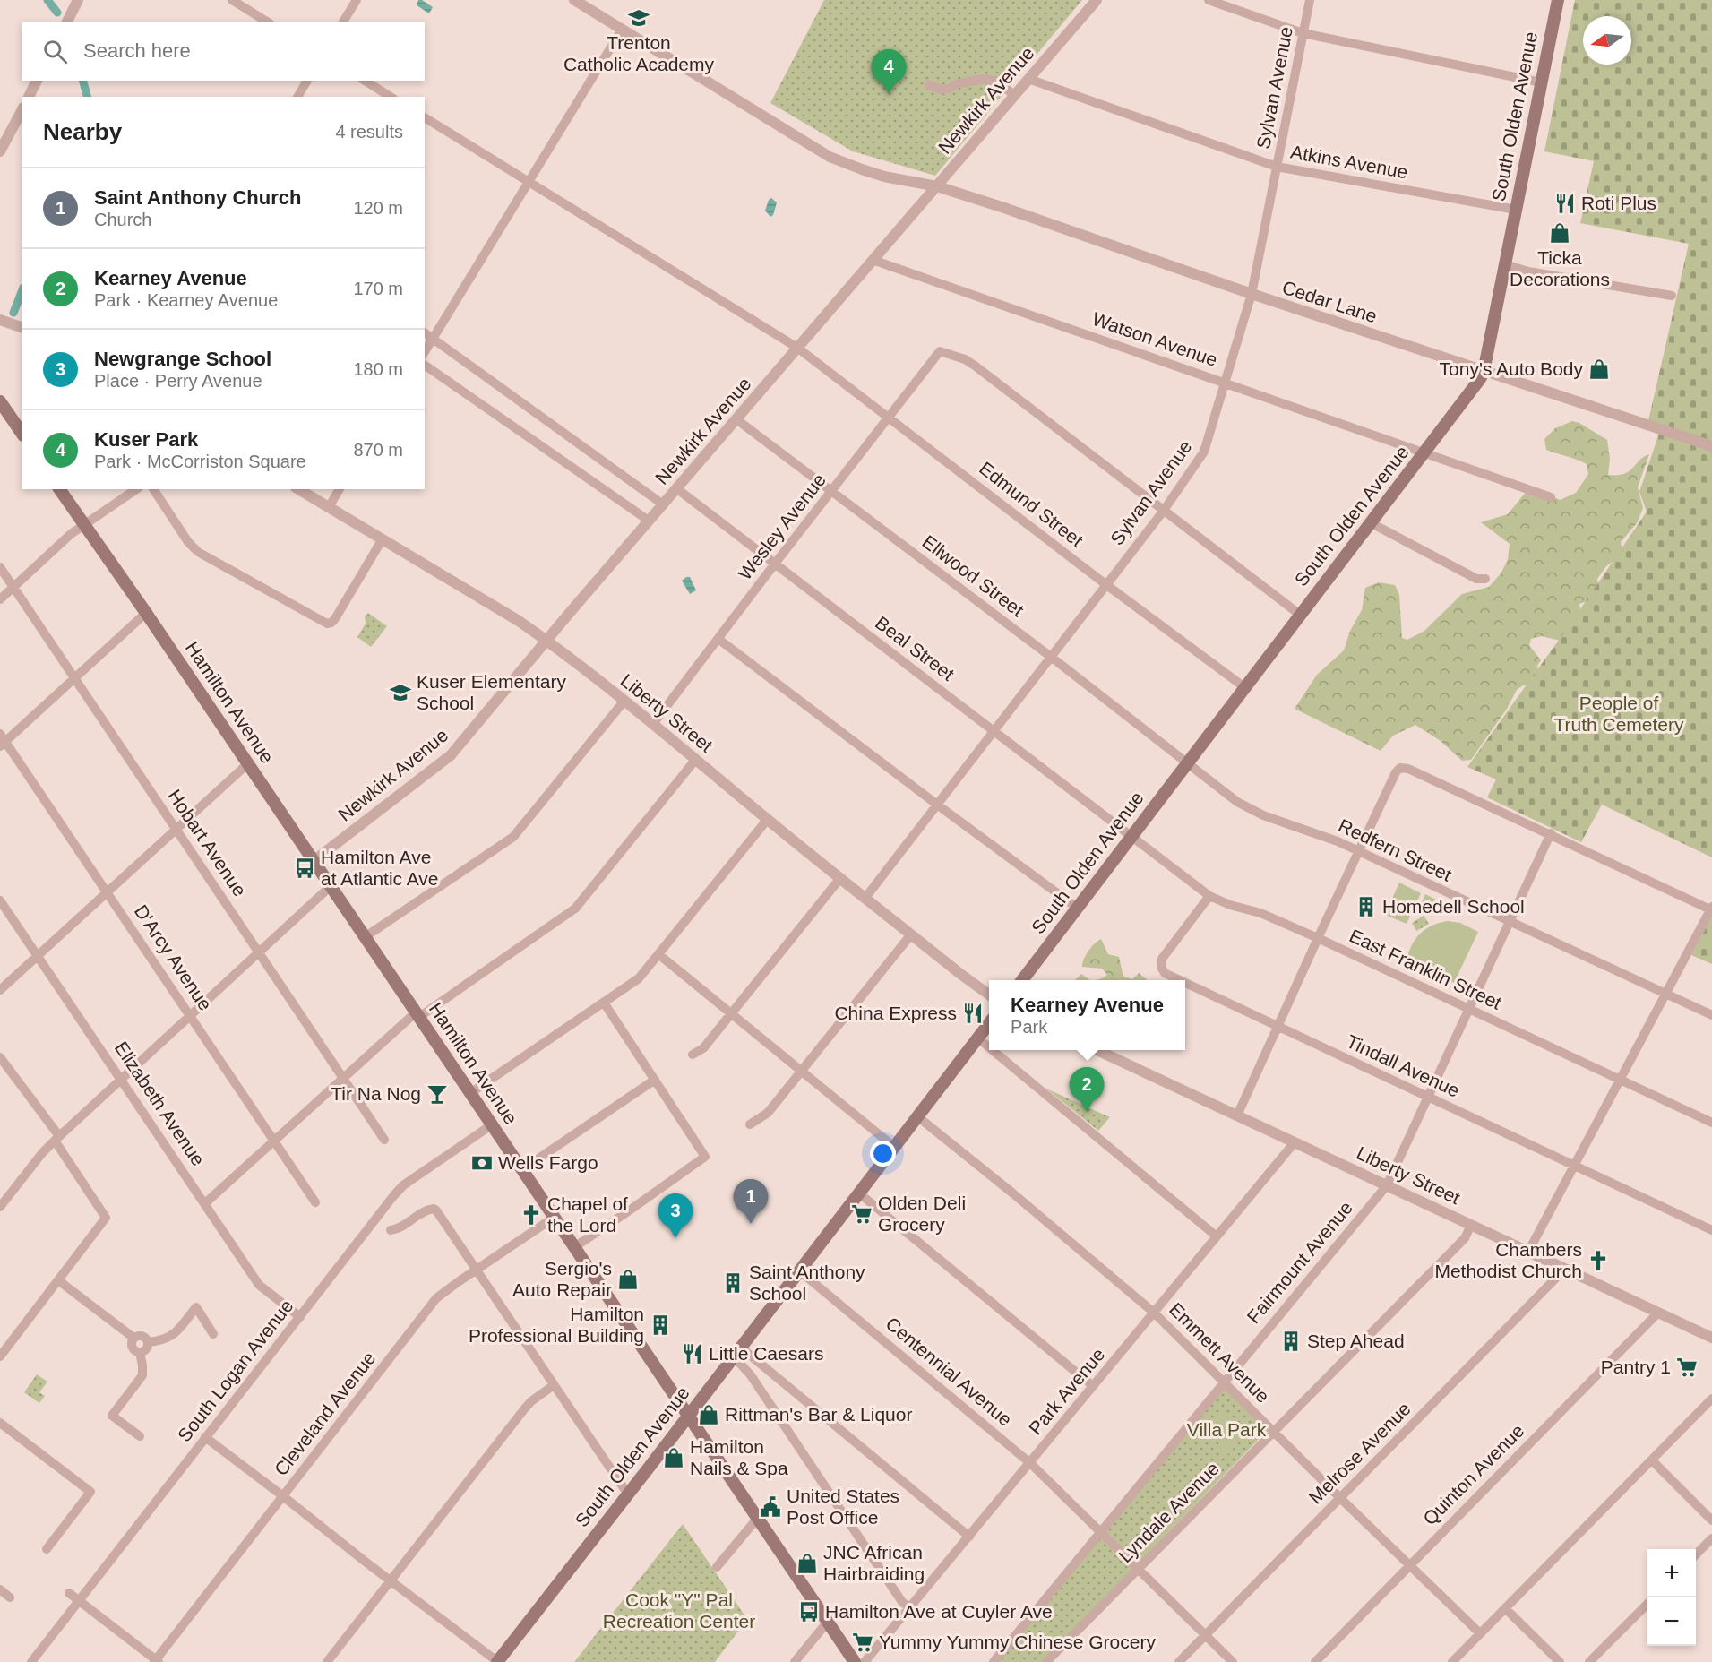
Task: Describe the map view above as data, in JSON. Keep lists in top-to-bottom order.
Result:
{
  "streets": {
    "main road": ["South Olden Avenue", "Hamilton Avenue"],
    "street": [
      "Sylvan Avenue",
      "Newkirk Avenue",
      "Atkins Avenue",
      "Cedar Lane",
      "Watson Avenue",
      "Edmund Street",
      "Wesley Avenue",
      "Ellwood Street",
      "Beal Street",
      "Liberty Street",
      "Hobart Avenue",
      "Redfern Street",
      "D'Arcy Avenue",
      "East Franklin Street",
      "Tindall Avenue",
      "Elizabeth Avenue",
      "Fairmount Avenue",
      "Emmett Avenue",
      "South Logan Avenue",
      "Centennial Avenue",
      "Park Avenue",
      "Cleveland Avenue",
      "Melrose Avenue",
      "Quinton Avenue",
      "Lyndale Avenue"
    ]
  },
  "crossings": [
    ["Sylvan Avenue", "Atkins Avenue"],
    ["Sylvan Avenue", "Cedar Lane"],
    ["Sylvan Avenue", "Watson Avenue"],
    ["Sylvan Avenue", "Edmund Street"],
    ["Sylvan Avenue", "Wesley Avenue"],
    ["Sylvan Avenue", "Ellwood Street"],
    ["Sylvan Avenue", "Beal Street"],
    ["Sylvan Avenue", "Liberty Street"],
    ["Newkirk Avenue", "Atkins Avenue"],
    ["Newkirk Avenue", "Cedar Lane"],
    ["Newkirk Avenue", "Watson Avenue"],
    ["Newkirk Avenue", "Edmund Street"],
    ["Newkirk Avenue", "Ellwood Street"],
    ["Newkirk Avenue", "Beal Street"],
    ["Newkirk Avenue", "Hamilton Avenue"],
    ["Newkirk Avenue", "Liberty Street"],
    ["South Olden Avenue", "Atkins Avenue"],
    ["South Olden Avenue", "Cedar Lane"],
    ["South Olden Avenue", "Watson Avenue"],
    ["South Olden Avenue", "Edmund Street"],
    ["South Olden Avenue", "Ellwood Street"],
    ["South Olden Avenue", "Beal Street"],
    ["South Olden Avenue", "Hamilton Avenue"],
    ["South Olden Avenue", "Redfern Street"],
    ["South Olden Avenue", "East Franklin Street"],
    ["South Olden Avenue", "Emmett Avenue"],
    ["South Olden Avenue", "Centennial Avenue"],
    ["Edmund Street", "Wesley Avenue"],
    ["Wesley Avenue", "Ellwood Street"],
    ["Wesley Avenue", "Beal Street"],
    ["Wesley Avenue", "Liberty Street"],
    ["Ellwood Street", "Redfern Street"],
    ["Beal Street", "East Franklin Street"],
    ["Hamilton Avenue", "South Logan Avenue"],
    ["Hamilton Avenue", "Cleveland Avenue"],
    ["Liberty Street", "Fairmount Avenue"],
    ["Liberty Street", "Park Avenue"],
    ["Liberty Street", "Melrose Avenue"],
    ["Liberty Street", "Quinton Avenue"],
    ["Liberty Street", "Lyndale Avenue"],
    ["Redfern Street", "Fairmount Avenue"],
    ["East Franklin Street", "Tindall Avenue"],
    ["East Franklin Street", "Fairmount Avenue"],
    ["Tindall Avenue", "Fairmount Avenue"],
    ["Elizabeth Avenue", "South Logan Avenue"],
    ["Fairmount Avenue", "Emmett Avenue"],
    ["Fairmount Avenue", "Centennial Avenue"],
    ["Emmett Avenue", "Park Avenue"],
    ["Emmett Avenue", "Melrose Avenue"],
    ["Emmett Avenue", "Quinton Avenue"],
    ["Emmett Avenue", "Lyndale Avenue"],
    ["Centennial Avenue", "Park Avenue"],
    ["Centennial Avenue", "Melrose Avenue"],
    ["Centennial Avenue", "Lyndale Avenue"]
  ],
  "parks": ["People of Truth Cemetery", "Villa Park", "Cook \"Y\" Pal Recreation Center"],
  "places": {
    "school or university": ["Trenton Catholic Academy", "Kuser Elementary School"],
    "restaurant": ["Roti Plus", "China Express", "Little Caesars"],
    "shop": [
      "Ticka Decorations",
      "Tony's Auto Body",
      "Sergio's Auto Repair",
      "Rittman's Bar & Liquor",
      "Hamilton Nails & Spa",
      "JNC African Hairbraiding"
    ],
    "bus stop": ["Hamilton Ave at Atlantic Ave", "Hamilton Ave at Cuyler Ave"],
    "building": [
      "Homedell School",
      "Saint Anthony School",
      "Hamilton Professional Building",
      "Step Ahead"
    ],
    "bar": ["Tir Na Nog"],
    "bank": ["Wells Fargo"],
    "supermarket": ["Olden Deli Grocery", "Pantry 1", "Yummy Yummy Chinese Grocery"],
    "church": ["Chapel of the Lord", "Chambers Methodist Church"],
    "public building": ["United States Post Office"]
  },
  "north": "left",
  "page": {
    "search": "Search here",
    "pins": [
      "4",
      "2",
      "1",
      "3"
    ],
    "heading": ["Nearby", "4 results"],
    "list": [
      {
        "mark": "1",
        "name": "Saint Anthony Church",
        "note": "Church",
        "value": "120 m"
      },
      {
        "mark": "2",
        "name": "Kearney Avenue",
        "note": "Park · Kearney Avenue",
        "value": "170 m"
      },
      {
        "mark": "3",
        "name": "Newgrange School",
        "note": "Place · Perry Avenue",
        "value": "180 m"
      },
      {
        "mark": "4",
        "name": "Kuser Park",
        "note": "Park · McCorriston Square",
        "value": "870 m"
      }
    ],
    "popup": ["Kearney Avenue", "Park"],
    "map_buttons": ["+", "−"]
  }
}
